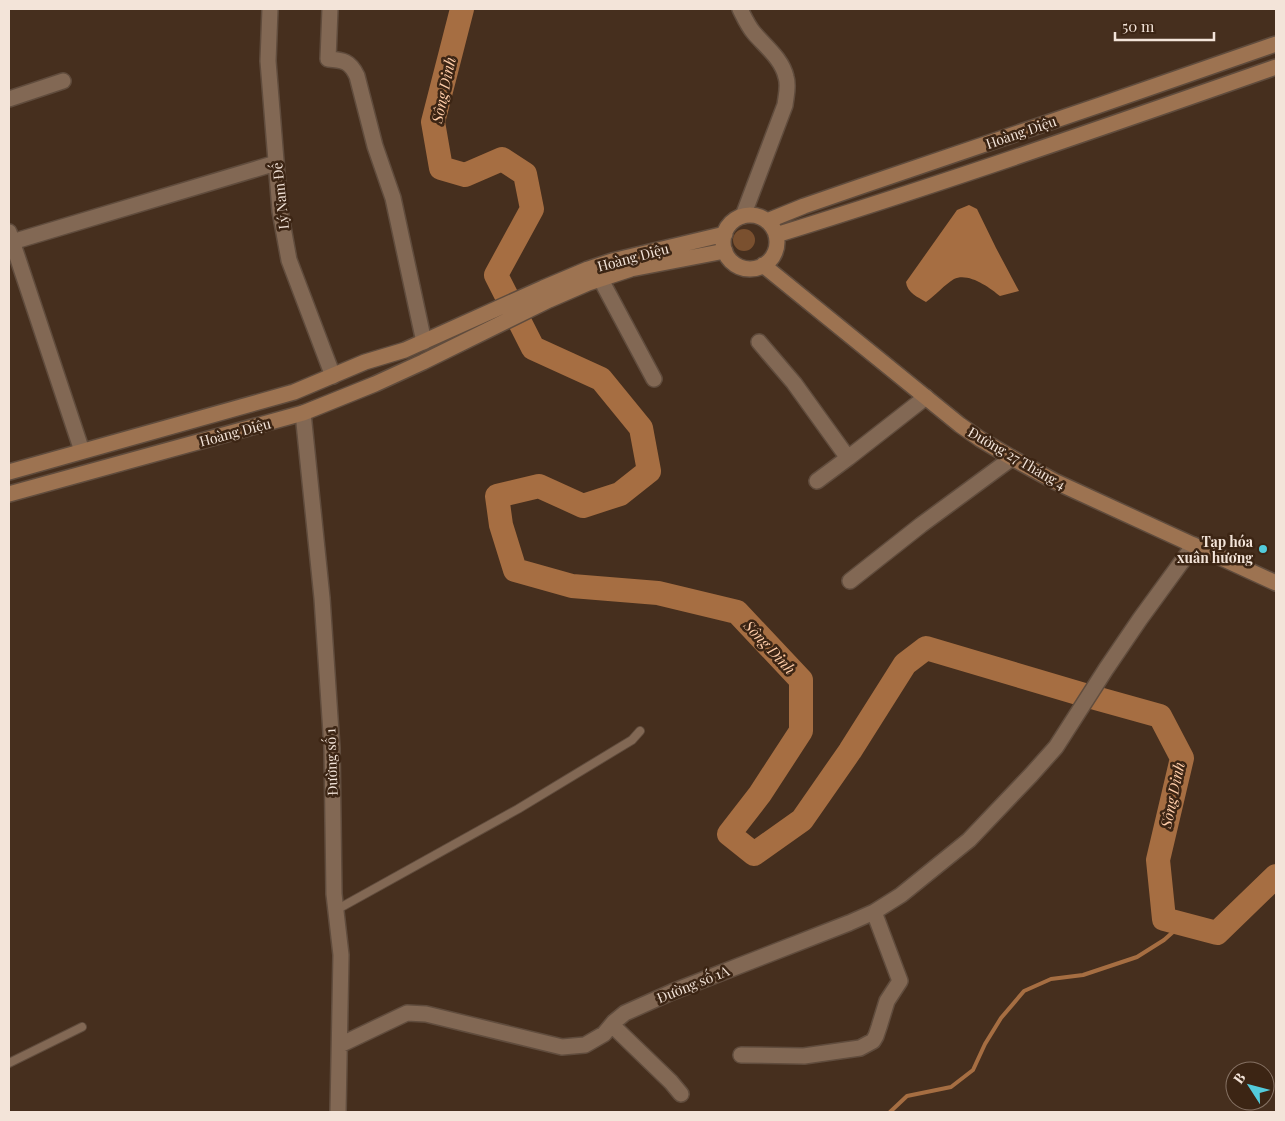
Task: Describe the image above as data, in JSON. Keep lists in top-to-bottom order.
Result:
{
  "streets": {
    "main road": ["Hoàng Diệu", "Đường 27 Tháng 4"],
    "street": ["Lý Nam Đế", "Đường số 1", "Đường số 1A"]
  },
  "crossings": [
    ["Hoàng Diệu", "Lý Nam Đế"],
    ["Hoàng Diệu", "Đường 27 Tháng 4"],
    ["Hoàng Diệu", "Đường số 1"],
    ["Đường 27 Tháng 4", "Đường số 1A"],
    ["Đường số 1", "Đường số 1A"]
  ],
  "water": ["Sông Dinh"],
  "places": ["Tạp hóa xuân hương"],
  "scale_bar": "50 m",
  "north": "top left"
}
